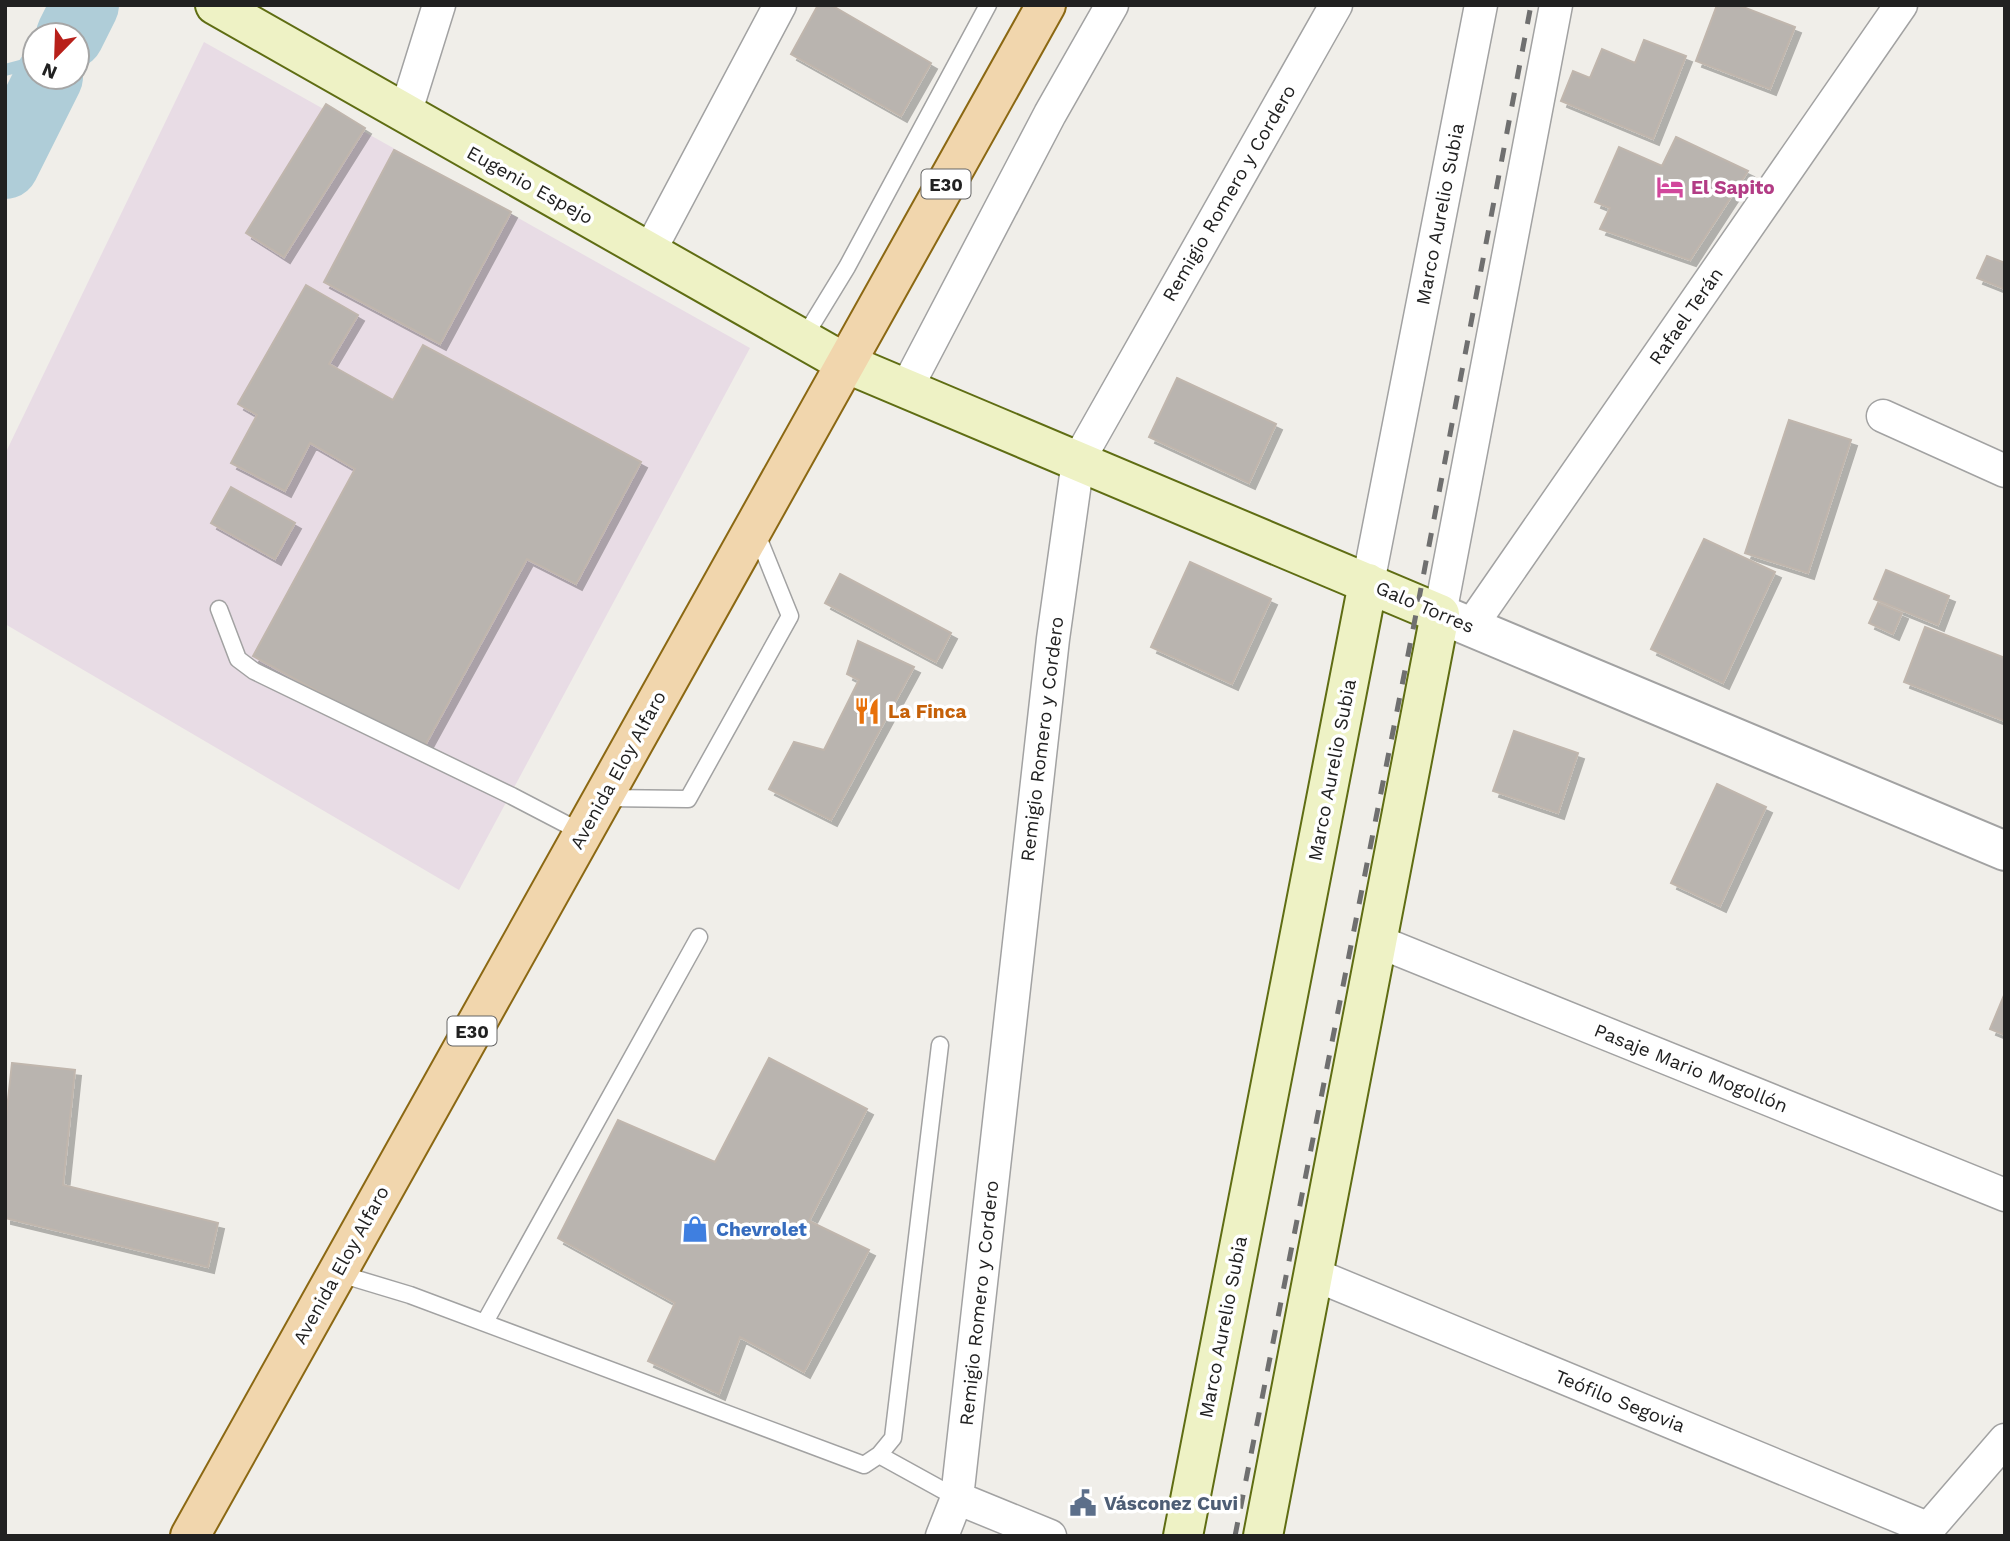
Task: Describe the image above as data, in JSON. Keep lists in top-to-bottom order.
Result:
{
  "streets": {
    "main road": [
      "E30",
      "Eugenio Espejo",
      "Marco Aurelio Subia",
      "Galo Torres",
      "Avenida Eloy Alfaro"
    ],
    "street": [
      "Remigio Romero y Cordero",
      "Rafael Terán",
      "Pasaje Mario Mogollón",
      "Teófilo Segovia"
    ]
  },
  "crossings": [
    ["Eugenio Espejo", "Galo Torres"],
    ["Eugenio Espejo", "Avenida Eloy Alfaro"],
    ["Remigio Romero y Cordero", "Galo Torres"],
    ["Marco Aurelio Subia", "Galo Torres"],
    ["Rafael Terán", "Galo Torres"],
    ["Galo Torres", "Avenida Eloy Alfaro"]
  ],
  "places": {
    "hotel": ["El Sapito"],
    "restaurant": ["La Finca"],
    "shop": ["Chevrolet"],
    "public building": ["Vásconez Cuvi"]
  },
  "north": "bottom left"
}
